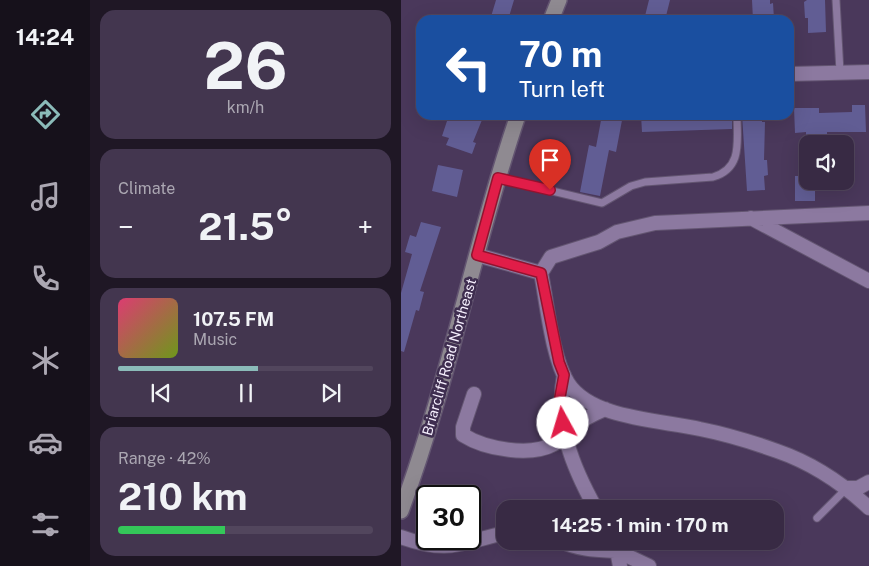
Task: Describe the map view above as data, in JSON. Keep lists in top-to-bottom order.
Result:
{
  "streets": {
    "main road": ["Briarcliff Road Northeast"]
  },
  "page": {
    "tabs": "14:24",
    "tile": [
      ["26", "km/h"],
      "Climate",
      ["Range · 42%", "210 km"]
    ],
    "turn": ["70 m", "Turn left"],
    "heat": ["−", "21.5°", "+"],
    "song": ["107.5 FM", "Music"],
    "limit": "30",
    "trip": "14:25 · 1 min · 170 m"
  }
}
